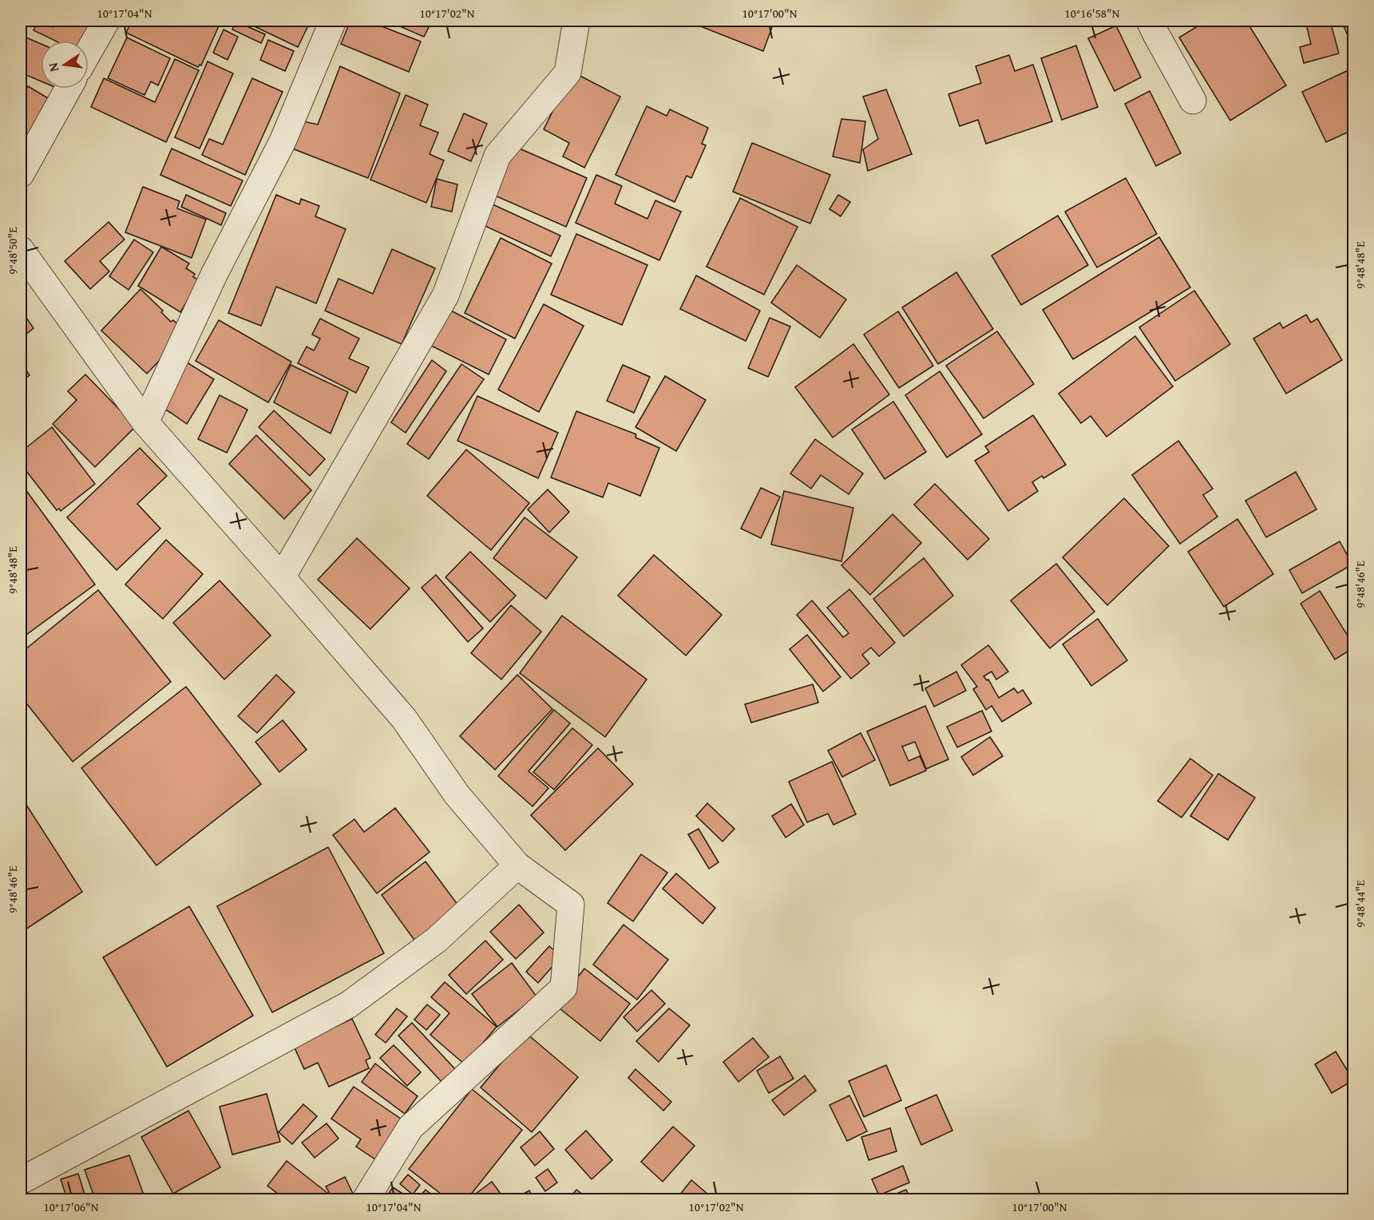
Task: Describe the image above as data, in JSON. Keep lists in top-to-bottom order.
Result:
{
  "north": "left",
  "coordinates": [
    "10°17'04\"N",
    "10°17'02\"N",
    "10°17'00\"N",
    "10°16'58\"N",
    "9°48'50\"E",
    "9°48'48\"E",
    "9°48'46\"E",
    "9°48'44\"E",
    "10°17'06\"N"
  ]
}
